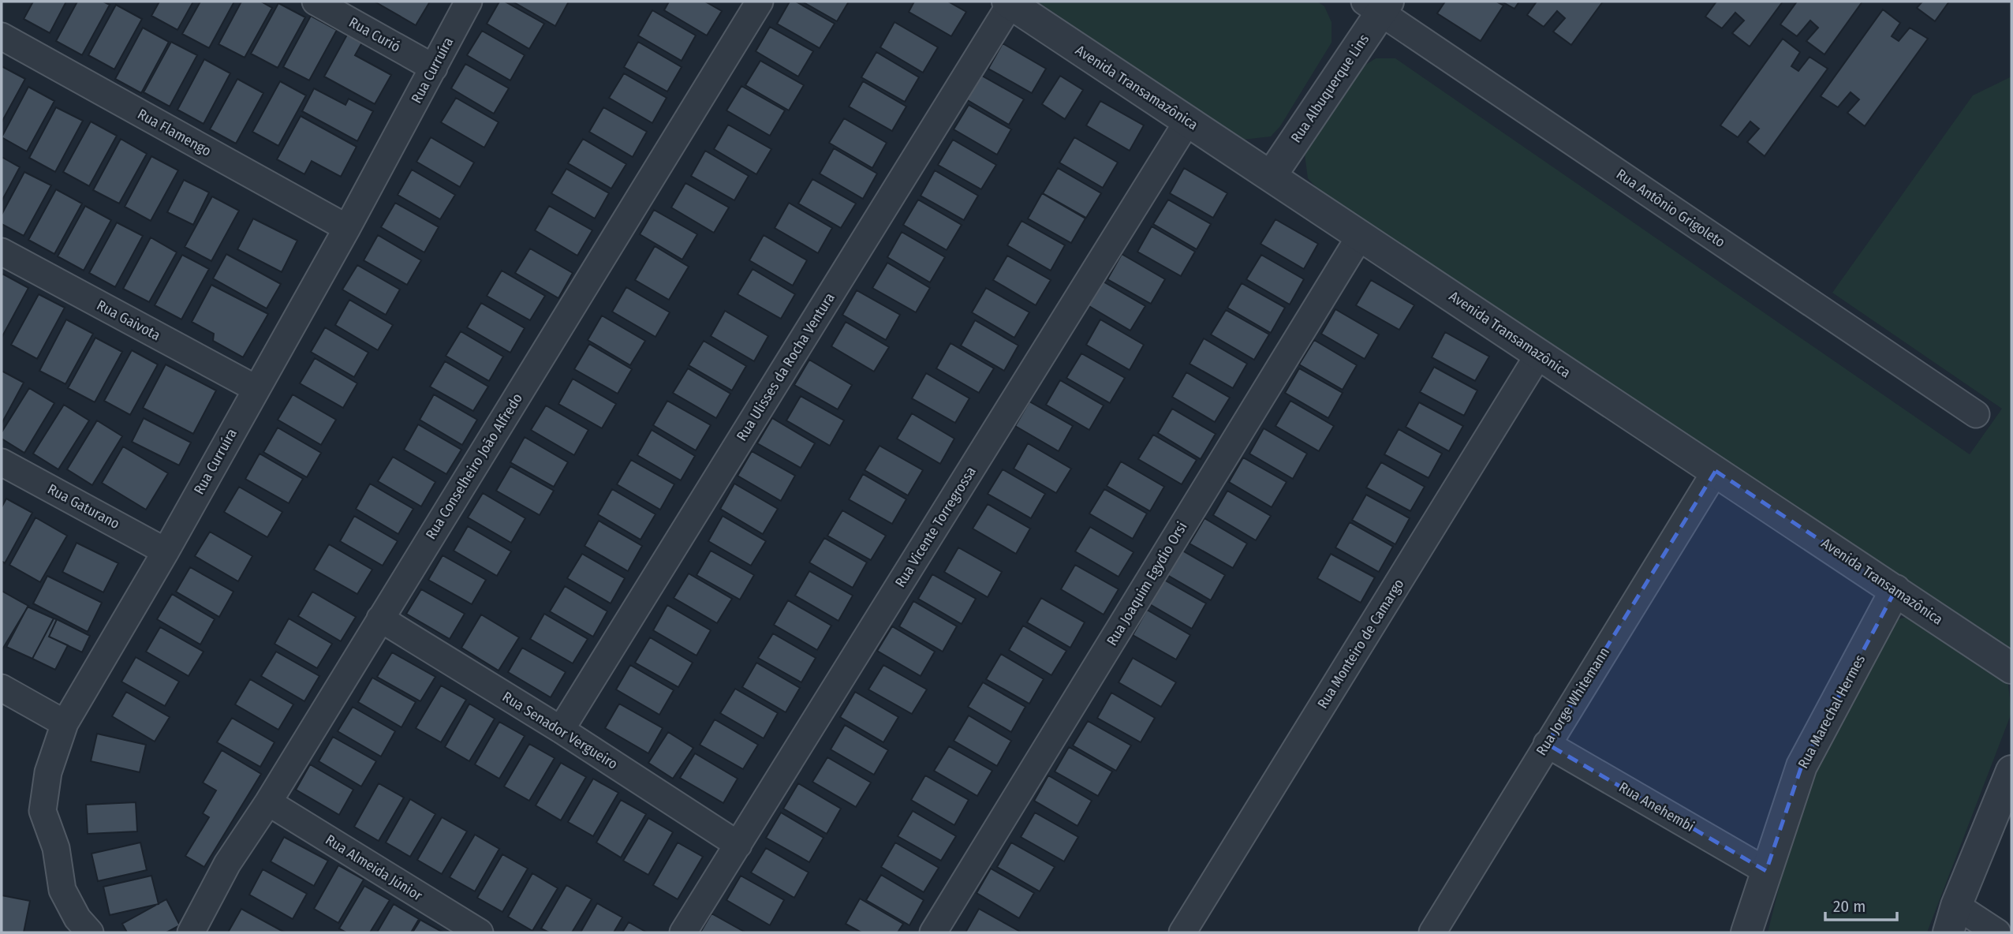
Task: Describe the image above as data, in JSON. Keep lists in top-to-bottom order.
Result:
{
  "streets": {
    "street": [
      "Rua Curió",
      "Rua Curruíra",
      "Avenida Transamazônica",
      "Rua Albuquerque Lins",
      "Rua Flamengo",
      "Rua Antônio Grigoleto",
      "Rua Gaivota",
      "Rua Ulisses da Rocha Ventura",
      "Rua Conselheiro João Alfredo",
      "Rua Gaturano",
      "Rua Vicente Torregrossa",
      "Rua Joaquim Egydio Orsi",
      "Rua Monteiro de Camargo",
      "Rua Jorge Whitemann",
      "Rua Marechal Hermes",
      "Rua Senador Vergueiro",
      "Rua Anehembi",
      "Rua Almeida Júnior"
    ]
  },
  "crossings": [
    ["Rua Curió", "Rua Curruíra"],
    ["Rua Curruíra", "Rua Flamengo"],
    ["Rua Curruíra", "Rua Gaivota"],
    ["Rua Curruíra", "Rua Gaturano"],
    ["Avenida Transamazônica", "Rua Albuquerque Lins"],
    ["Avenida Transamazônica", "Rua Ulisses da Rocha Ventura"],
    ["Avenida Transamazônica", "Rua Vicente Torregrossa"],
    ["Avenida Transamazônica", "Rua Joaquim Egydio Orsi"],
    ["Avenida Transamazônica", "Rua Monteiro de Camargo"],
    ["Avenida Transamazônica", "Rua Jorge Whitemann"],
    ["Avenida Transamazônica", "Rua Marechal Hermes"],
    ["Rua Albuquerque Lins", "Rua Antônio Grigoleto"],
    ["Rua Ulisses da Rocha Ventura", "Rua Senador Vergueiro"],
    ["Rua Conselheiro João Alfredo", "Rua Senador Vergueiro"],
    ["Rua Conselheiro João Alfredo", "Rua Almeida Júnior"],
    ["Rua Vicente Torregrossa", "Rua Senador Vergueiro"],
    ["Rua Jorge Whitemann", "Rua Anehembi"],
    ["Rua Marechal Hermes", "Rua Anehembi"]
  ],
  "scale_bar": "20 m"
}
